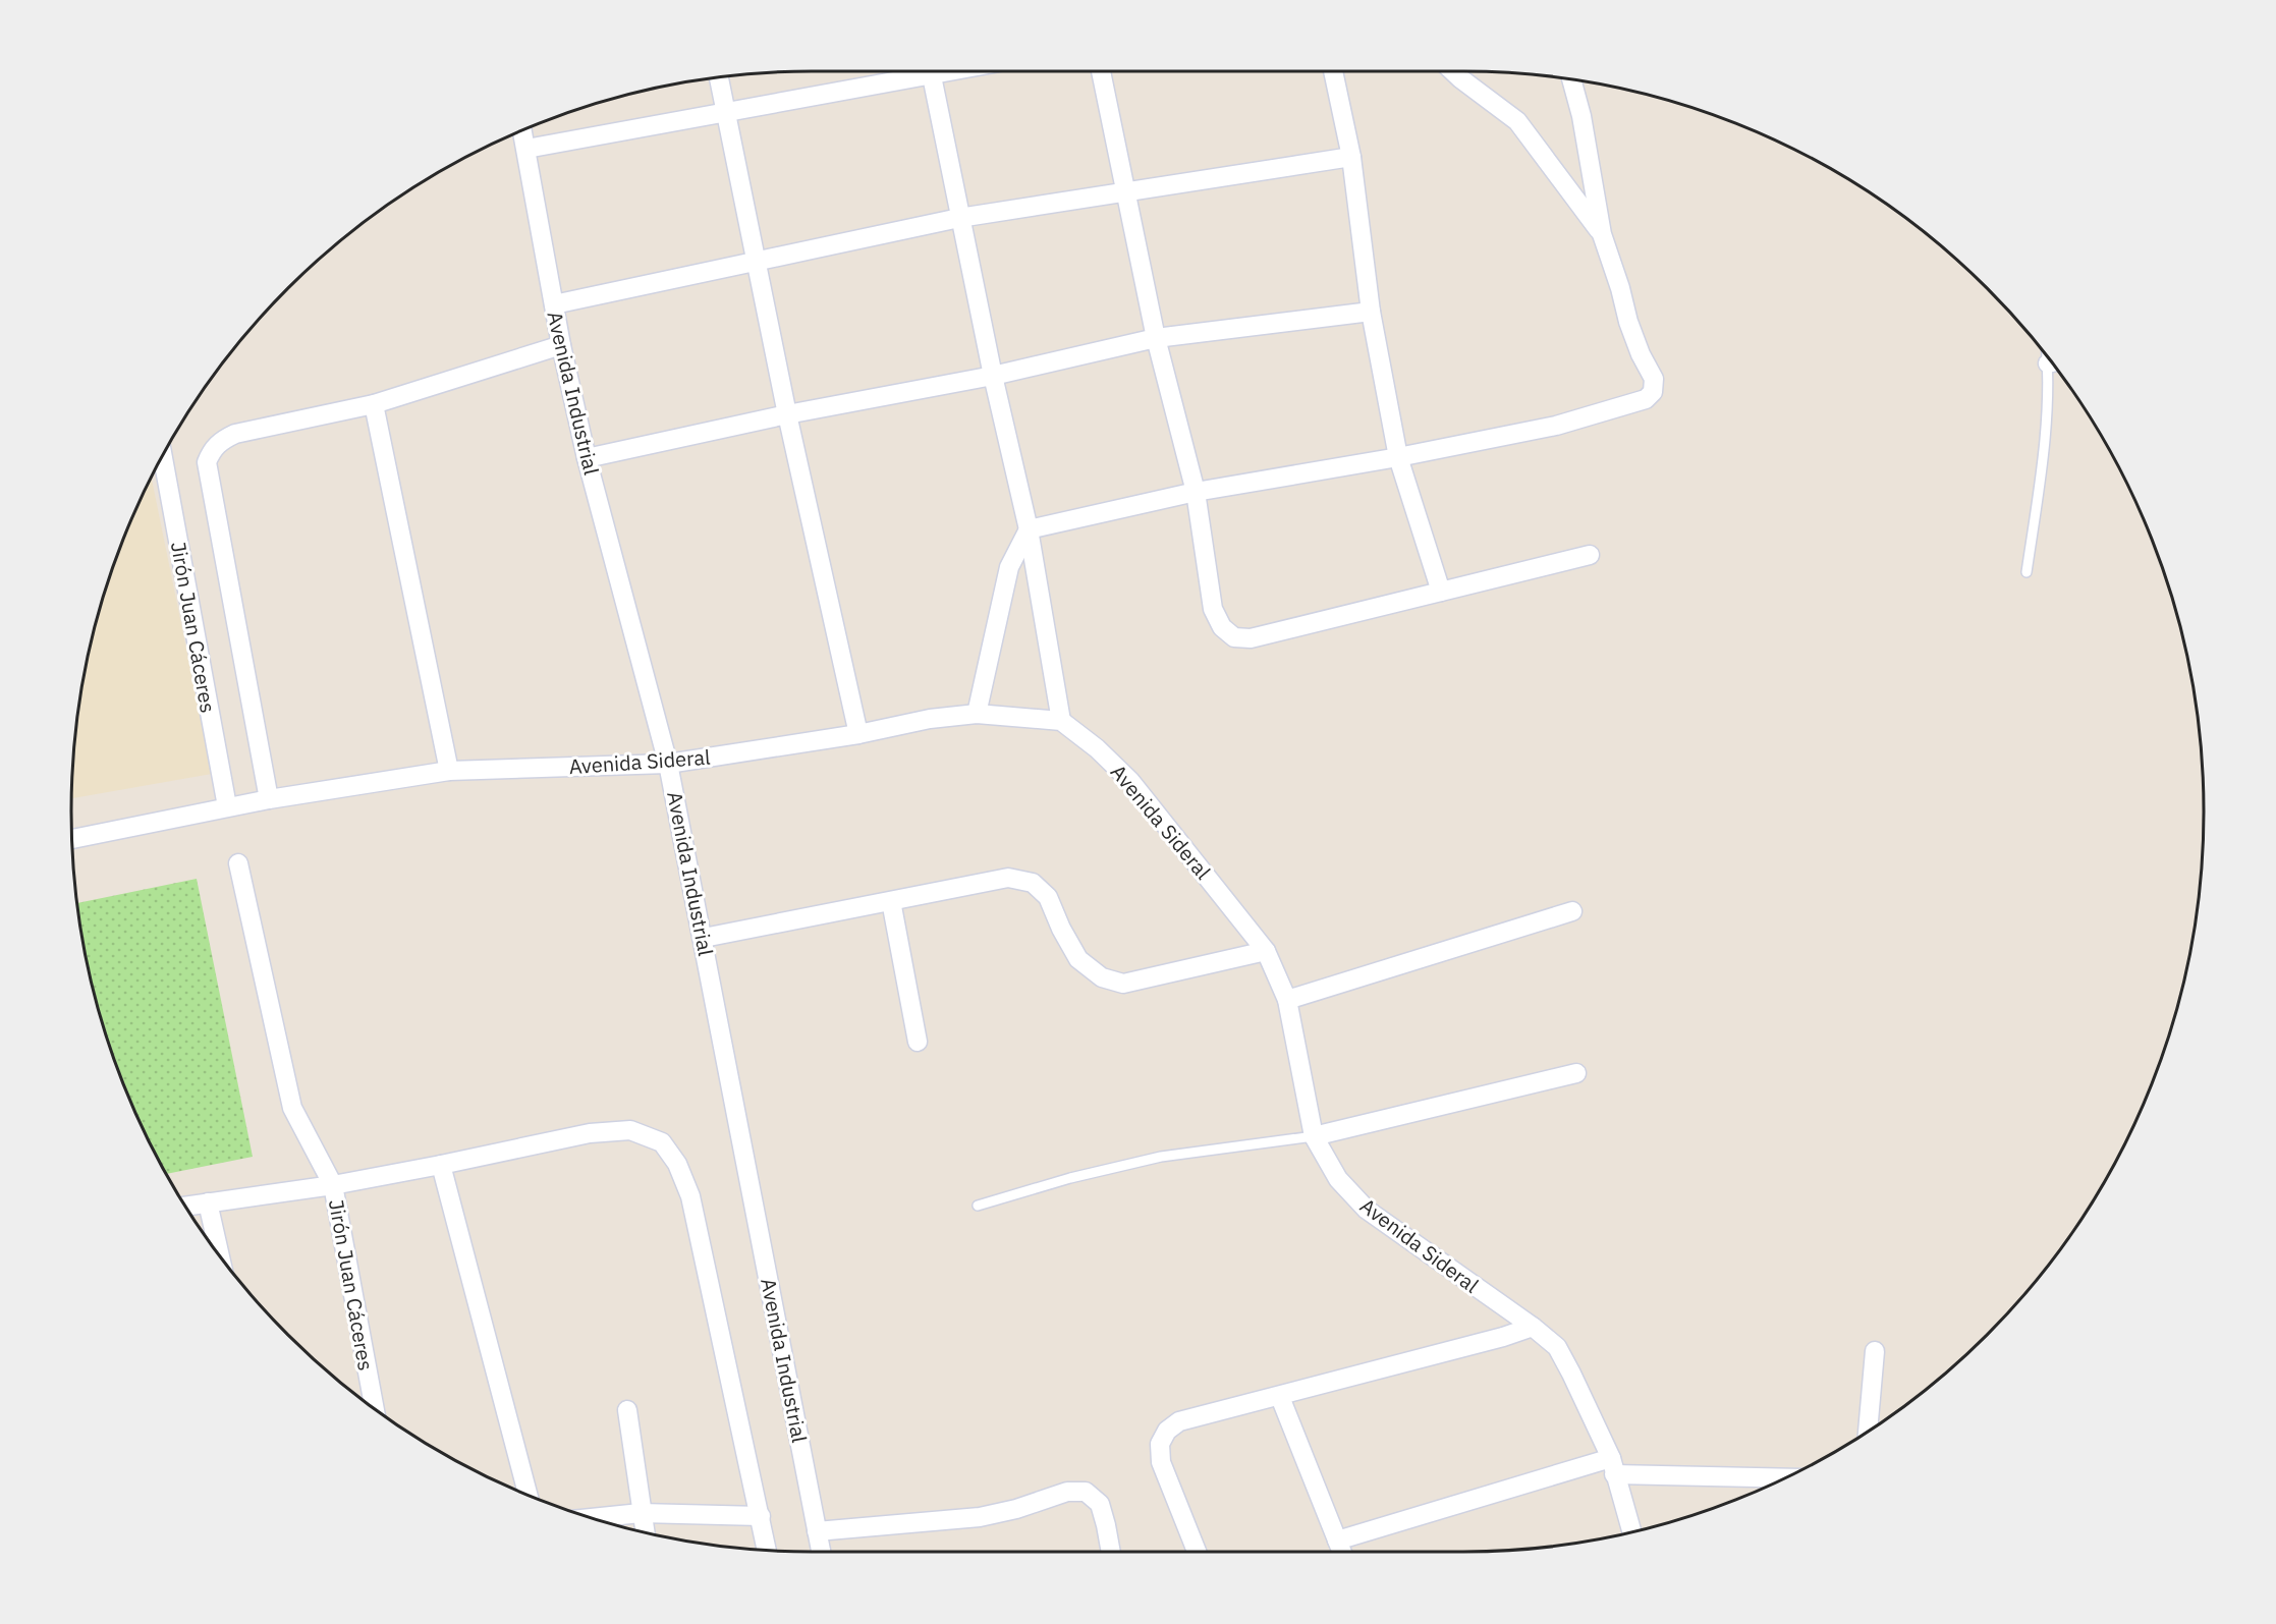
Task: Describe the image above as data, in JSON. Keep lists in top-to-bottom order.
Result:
{
  "streets": {
    "street": ["Avenida Industrial", "Jirón Juan Cáceres", "Avenida Sideral"]
  },
  "crossings": [
    ["Avenida Industrial", "Avenida Sideral"],
    ["Jirón Juan Cáceres", "Avenida Sideral"]
  ]
}
